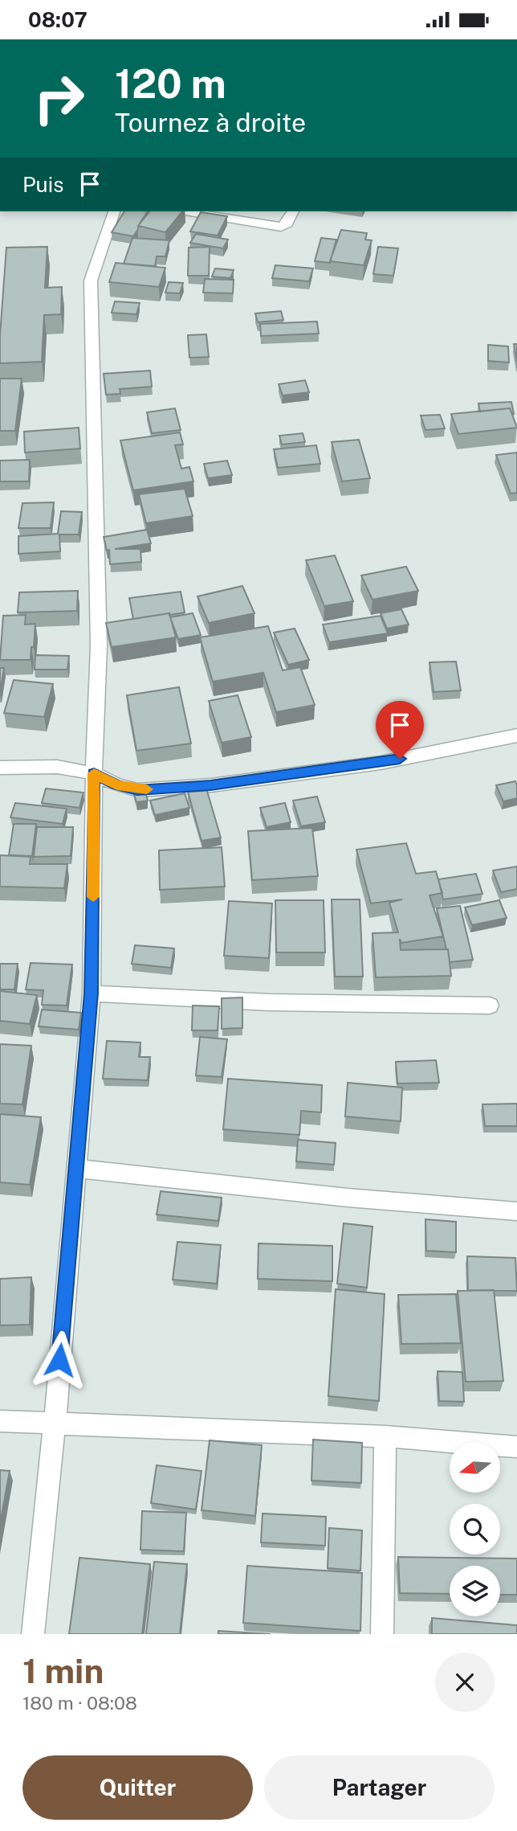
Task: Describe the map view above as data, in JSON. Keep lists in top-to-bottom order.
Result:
{
  "north": "left",
  "page": {
    "status": "08:07",
    "turn": ["120 m", "Tournez à droite"],
    "then": "Puis",
    "heading": ["1 min", "180 m · 08:08"],
    "buttons": ["Quitter", "Partager"]
  }
}
